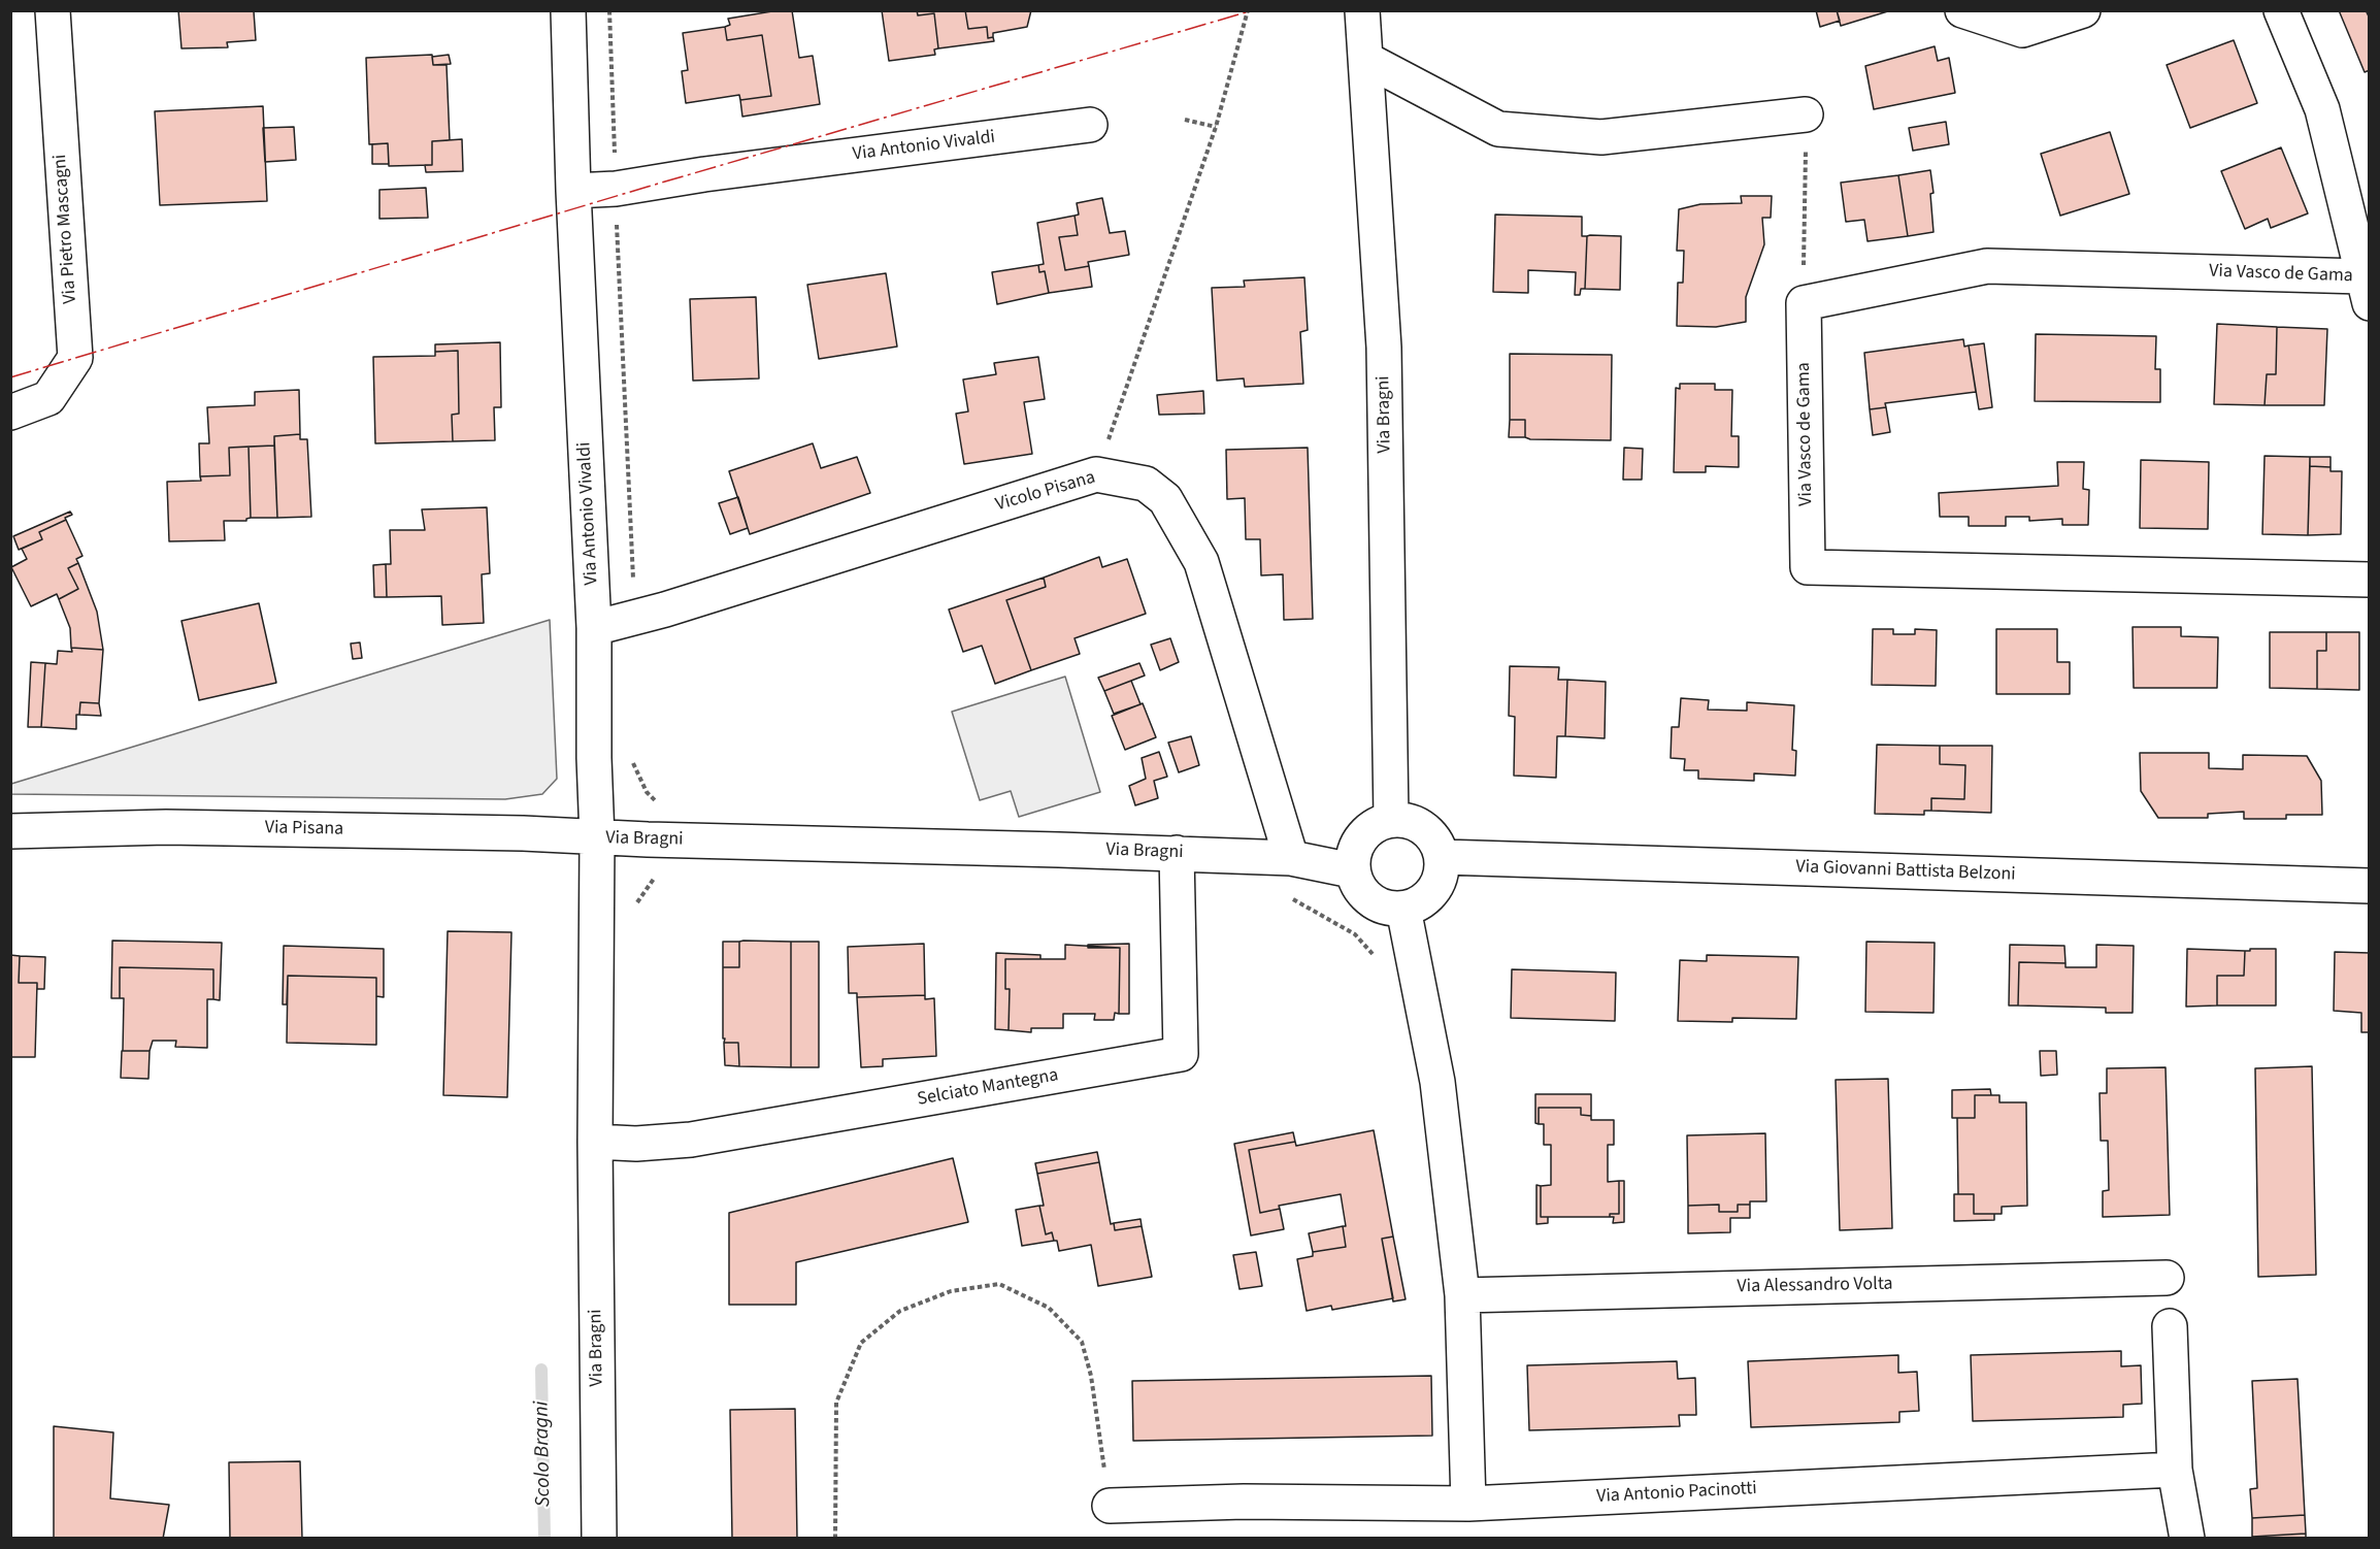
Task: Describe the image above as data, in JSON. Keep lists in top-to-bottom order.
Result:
{
  "streets": {
    "street": [
      "Via Antonio Vivaldi",
      "Via Pietro Mascagni",
      "Via Vasco de Gama",
      "Via Bragni",
      "Vicolo Pisana",
      "Via Pisana",
      "Via Giovanni Battista Belzoni",
      "Selciato Mantegna",
      "Via Alessandro Volta",
      "Via Antonio Pacinotti"
    ]
  },
  "crossings": [
    ["Via Antonio Vivaldi", "Via Bragni"],
    ["Via Antonio Vivaldi", "Vicolo Pisana"],
    ["Via Antonio Vivaldi", "Via Pisana"],
    ["Via Bragni", "Vicolo Pisana"],
    ["Via Bragni", "Via Pisana"],
    ["Via Bragni", "Via Giovanni Battista Belzoni"],
    ["Via Bragni", "Selciato Mantegna"]
  ],
  "water": ["Scolo Bragni"]
}
